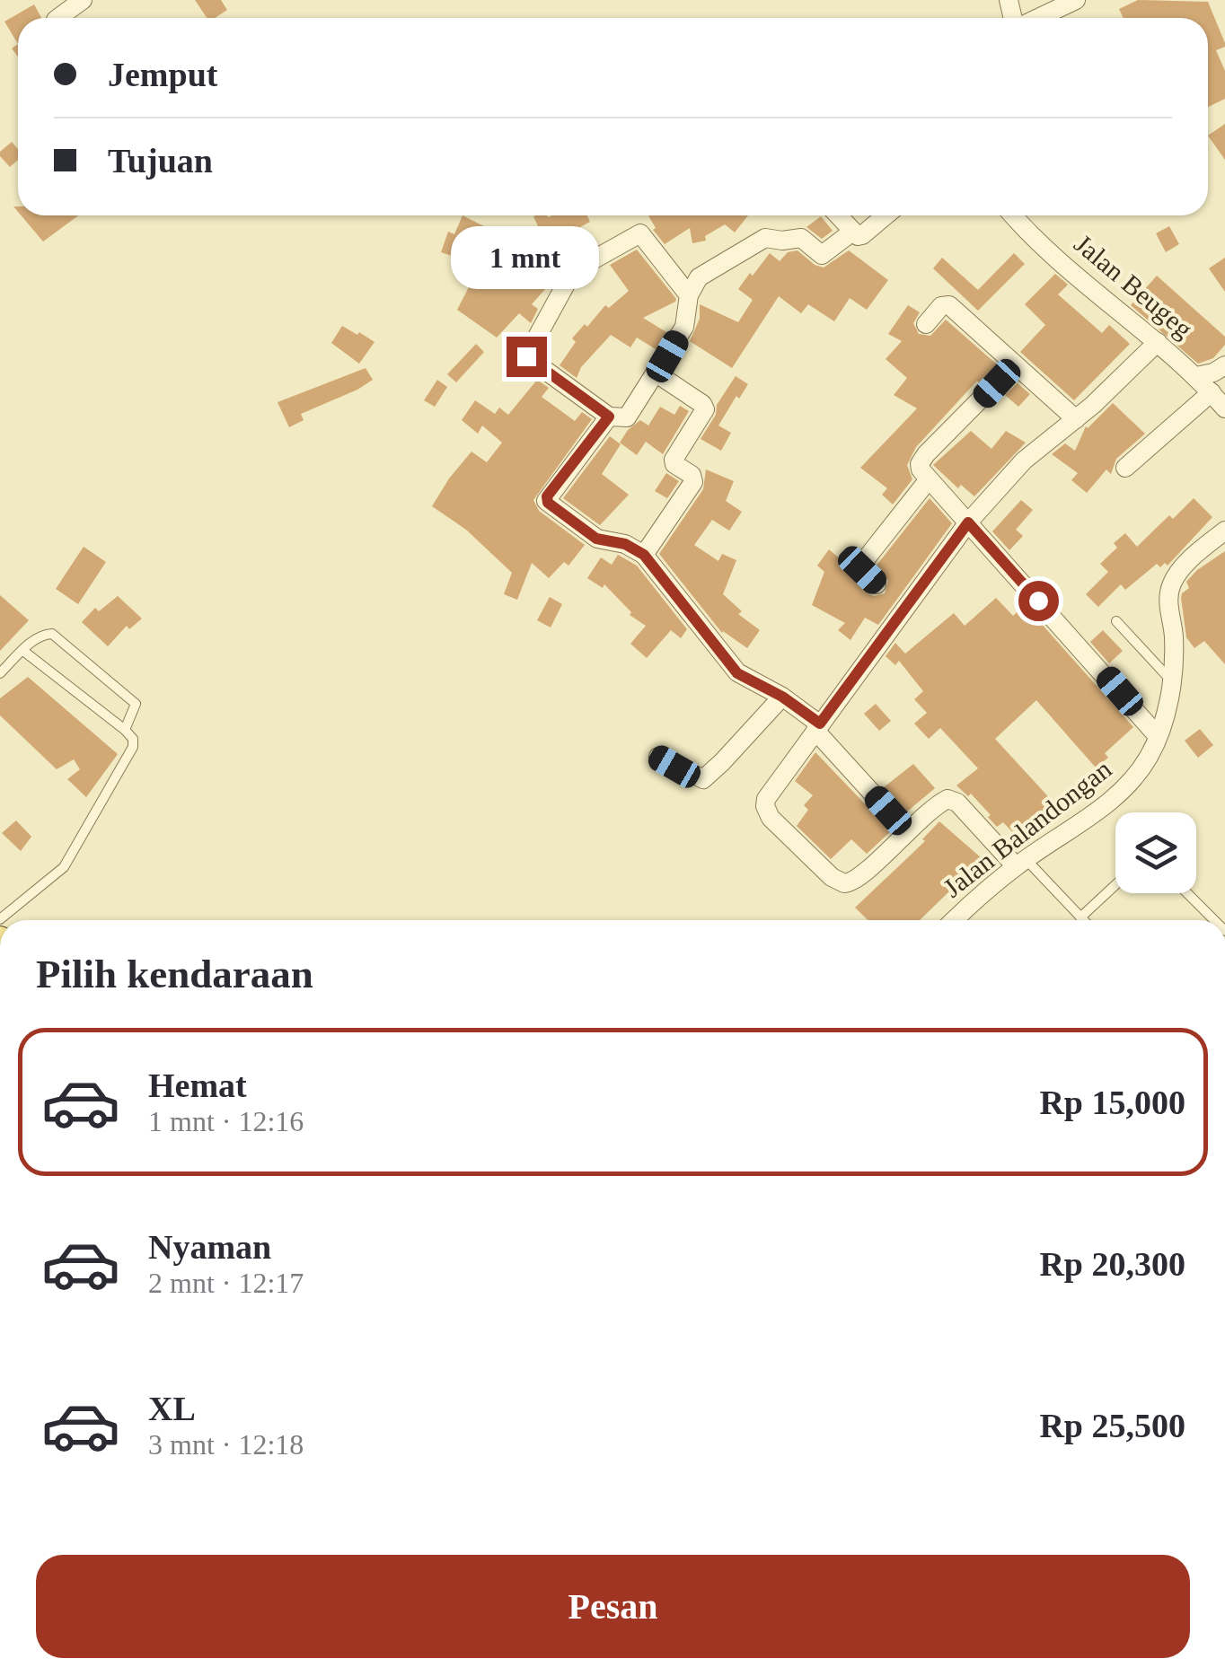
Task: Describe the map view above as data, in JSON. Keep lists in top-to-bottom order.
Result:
{
  "streets": {
    "street": ["Jalan Beugeg", "Jalan Balandongan"]
  },
  "page": {
    "banner": ["Jemput", "Tujuan"],
    "bubble": "1 mnt",
    "heading": "Pilih kendaraan",
    "list": [
      {
        "name": "Hemat",
        "note": "1 mnt · 12:16",
        "value": "Rp 15,000"
      },
      {
        "name": "Nyaman",
        "note": "2 mnt · 12:17",
        "value": "Rp 20,300"
      },
      {
        "name": "XL",
        "note": "3 mnt · 12:18",
        "value": "Rp 25,500"
      }
    ],
    "buttons": "Pesan"
  }
}
